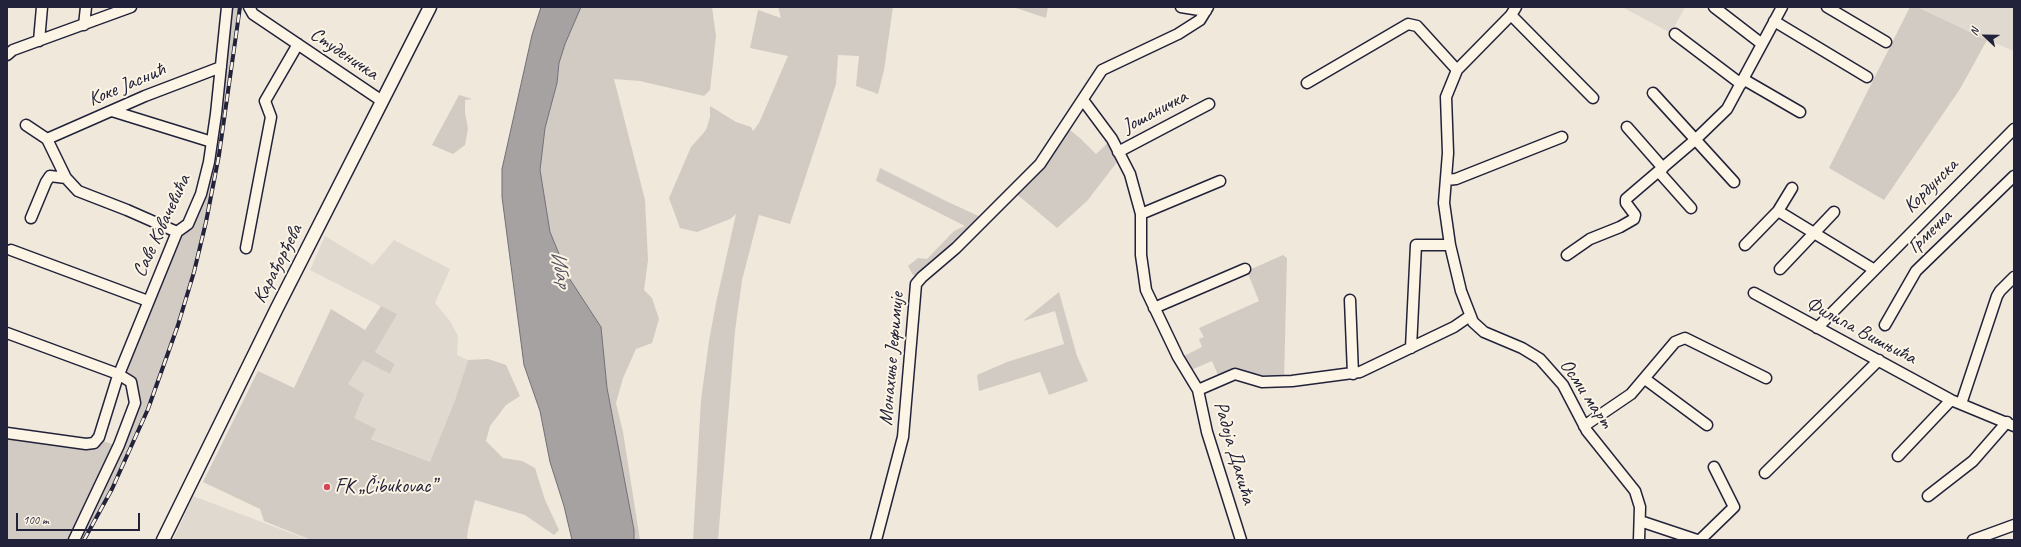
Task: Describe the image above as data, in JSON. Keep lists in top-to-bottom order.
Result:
{
  "streets": {
    "street": [
      "Студеничка",
      "Коке Јаснић",
      "Јошаничка",
      "Кордунска",
      "Саве Ковачевића",
      "Грмечка",
      "Карађорђева",
      "Филипа Вишњића",
      "Монахиње Јефимије",
      "Осми март",
      "Радоја Дакића"
    ]
  },
  "crossings": [
    ["Студеничка", "Карађорђева"],
    ["Коке Јаснић", "Саве Ковачевића"],
    ["Јошаничка", "Монахиње Јефимије"],
    ["Јошаничка", "Радоја Дакића"],
    ["Кордунска", "Филипа Вишњића"],
    ["Осми март", "Радоја Дакића"]
  ],
  "water": ["Ибар"],
  "places": ["FK „Čibukovac”"],
  "scale_bar": "100 m",
  "north": "left"
}
